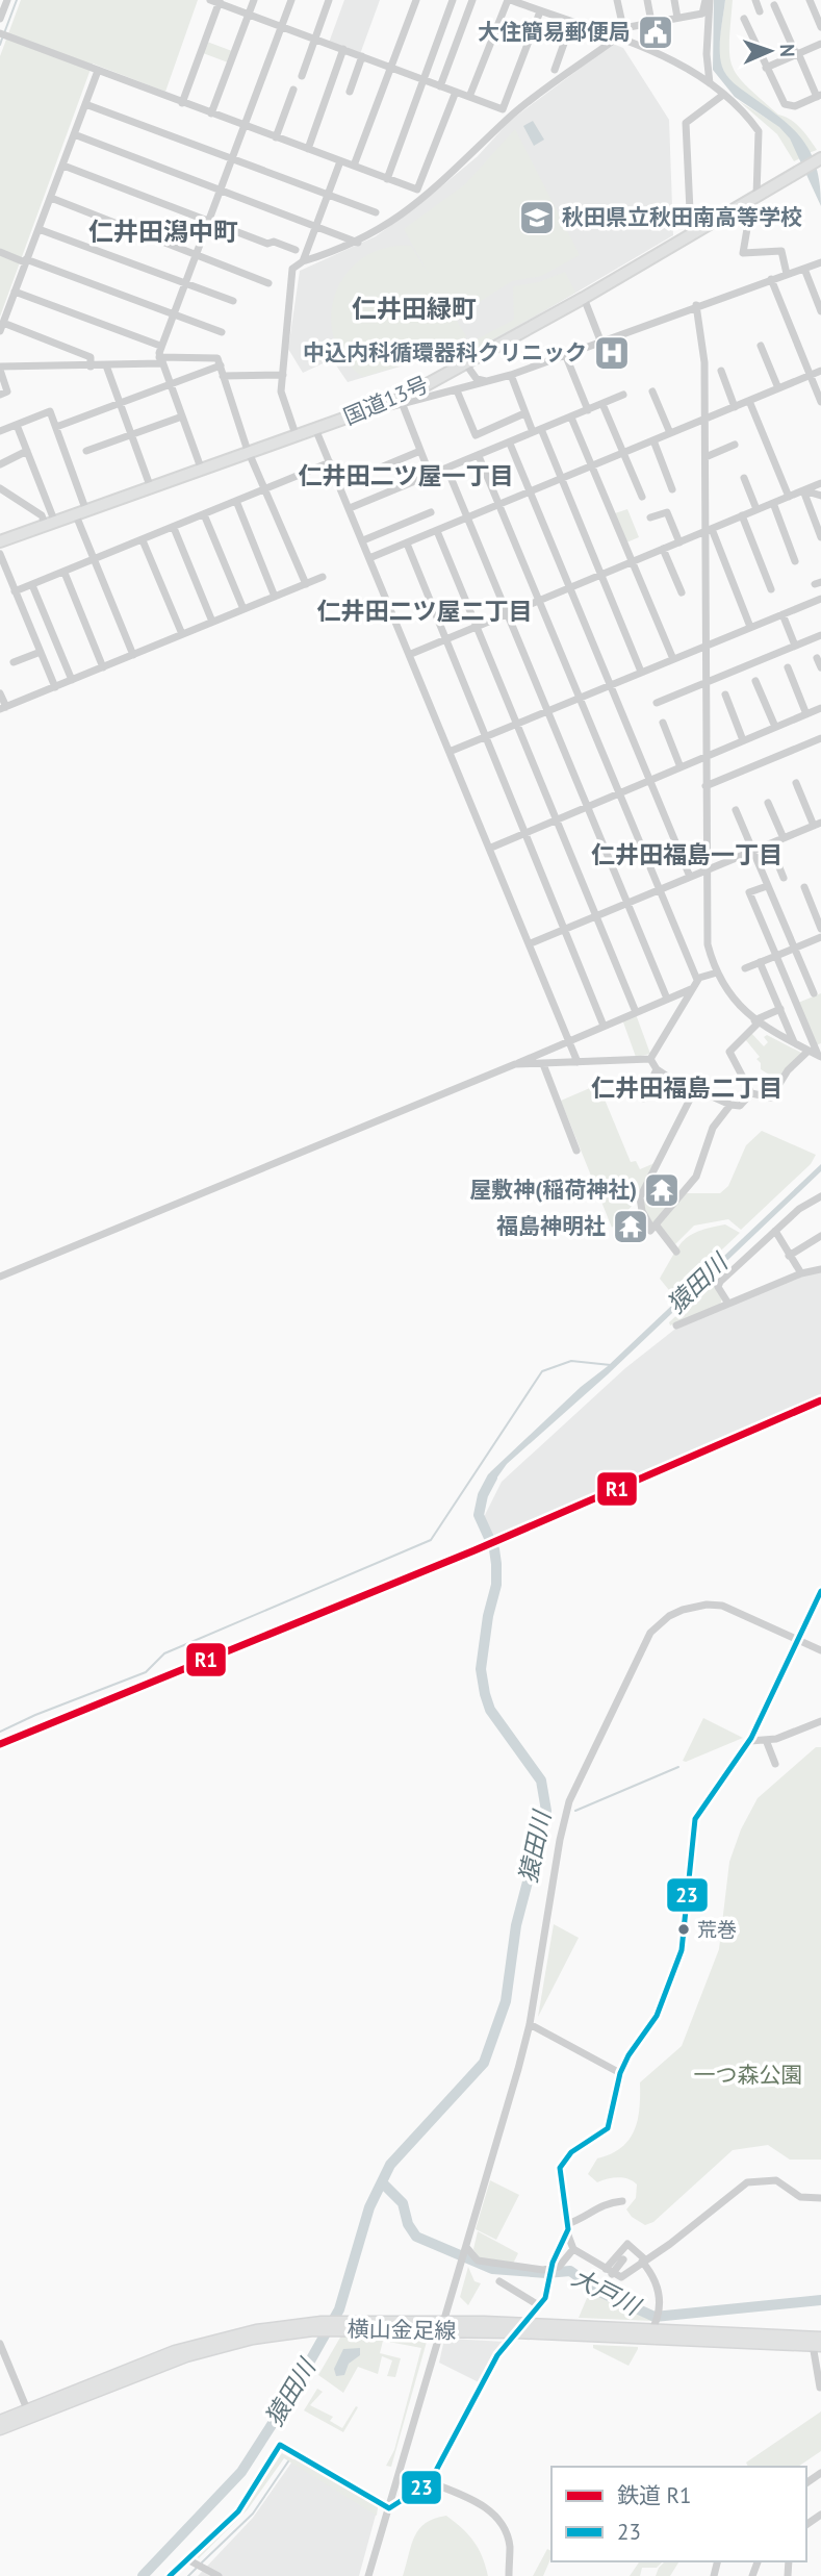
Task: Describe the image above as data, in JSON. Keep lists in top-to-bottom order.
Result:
{
  "streets": {
    "highway": ["国道13号"],
    "main road": ["横山金足線"]
  },
  "districts": [
    "仁井田潟中町",
    "仁井田緑町",
    "仁井田二ツ屋一丁目",
    "仁井田二ツ屋二丁目",
    "仁井田福島一丁目",
    "仁井田福島二丁目"
  ],
  "water": ["猿田川", "大戸川"],
  "parks": ["一つ森公園"],
  "places": {
    "public building": ["大住簡易郵便局"],
    "school or university": ["秋田県立秋田南高等学校"],
    "hospital": ["中込内科循環器科クリニック"],
    "temple": ["屋敷神(稲荷神社)", "福島神明社"],
    "other": ["荒巻"]
  },
  "lines": ["rail line R1", "transit line 23"],
  "legend": ["鉄道 R1", "23"],
  "north": "right"
}
